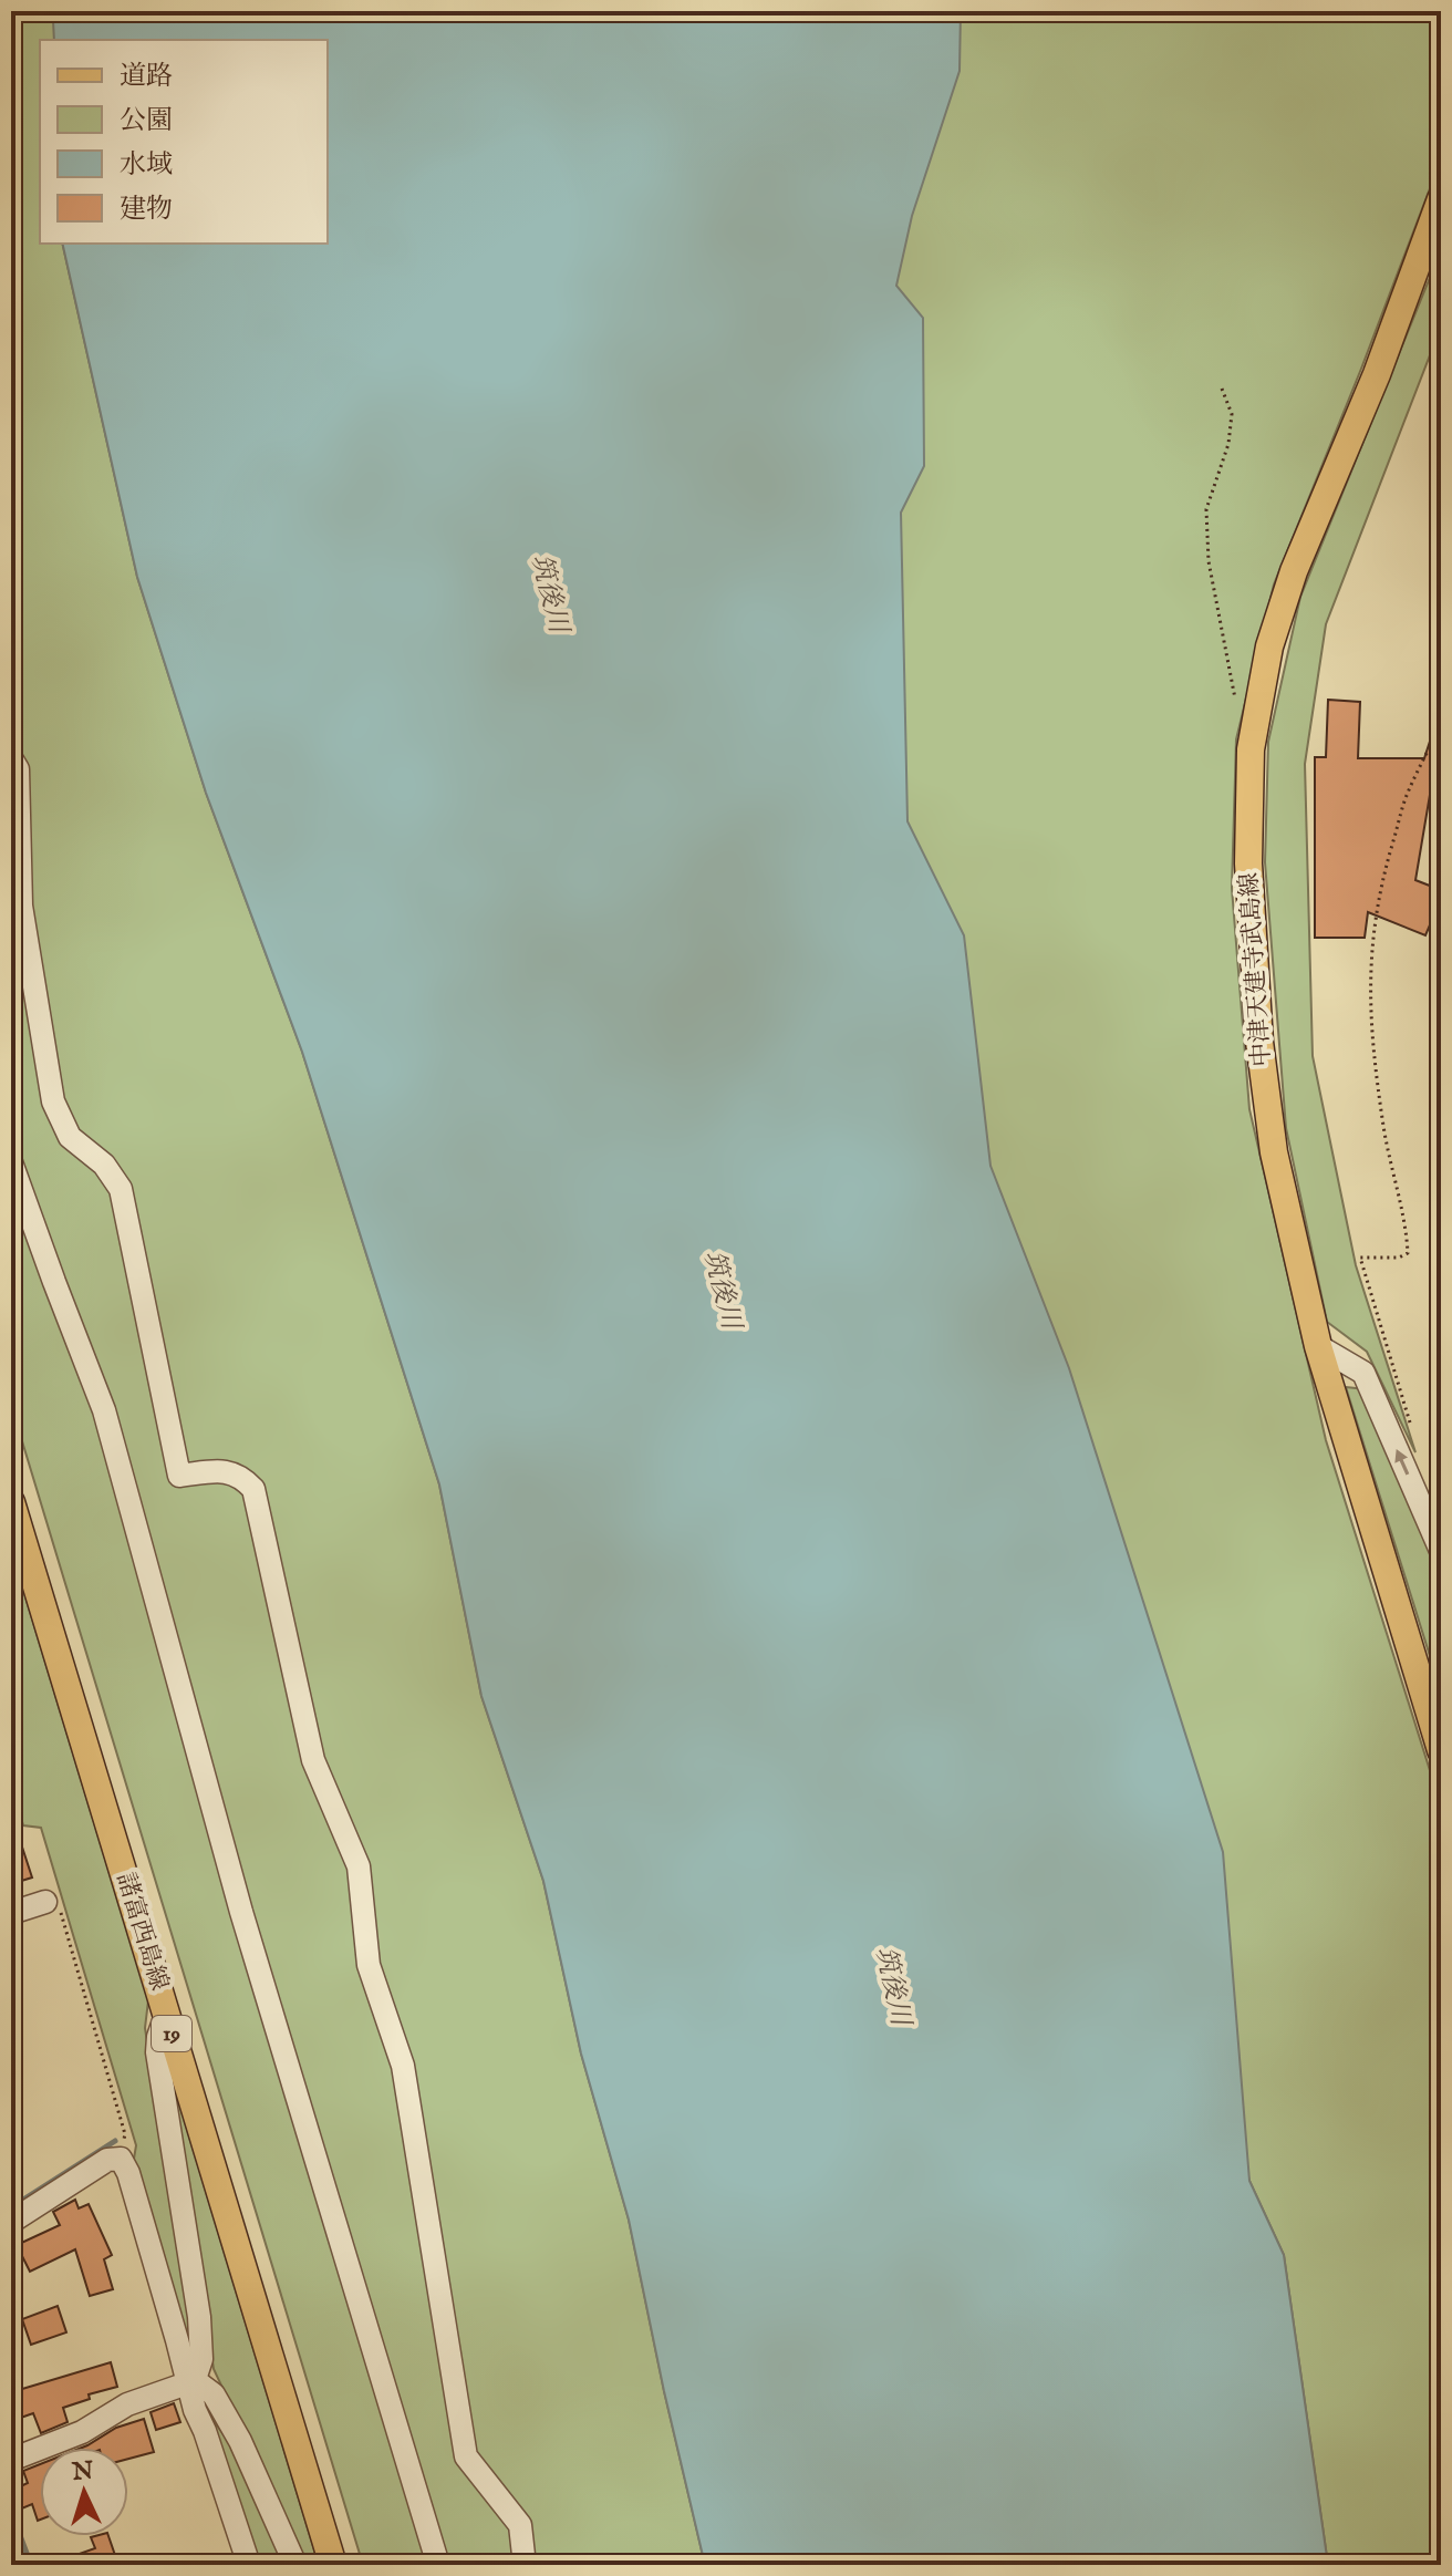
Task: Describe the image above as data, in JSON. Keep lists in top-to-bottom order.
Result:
{
  "streets": {
    "main road": ["中津天建寺武島線", "諸富西島線", "19"]
  },
  "water": ["筑後川"],
  "legend": [
    "道路",
    "公園",
    "水域",
    "建物"
  ],
  "north": "top"
}
